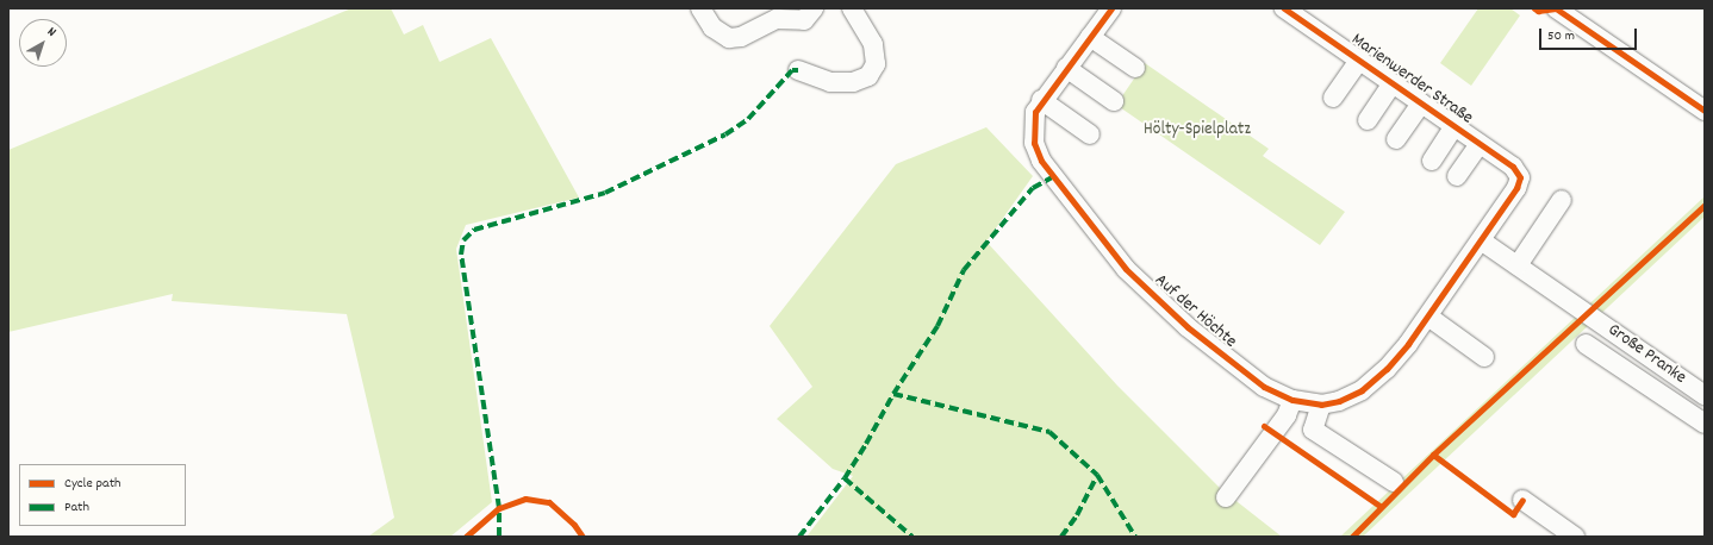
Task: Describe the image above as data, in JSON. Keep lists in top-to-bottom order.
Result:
{
  "streets": {
    "street": ["Marienwerder Straße", "Auf der Höchte", "Große Pranke"]
  },
  "crossings": [
    ["Marienwerder Straße", "Auf der Höchte"],
    ["Auf der Höchte", "Große Pranke"]
  ],
  "parks": ["Hölty-Spielplatz"],
  "legend": ["Cycle path", "Path"],
  "scale_bar": "50 m",
  "north": "top right"
}
